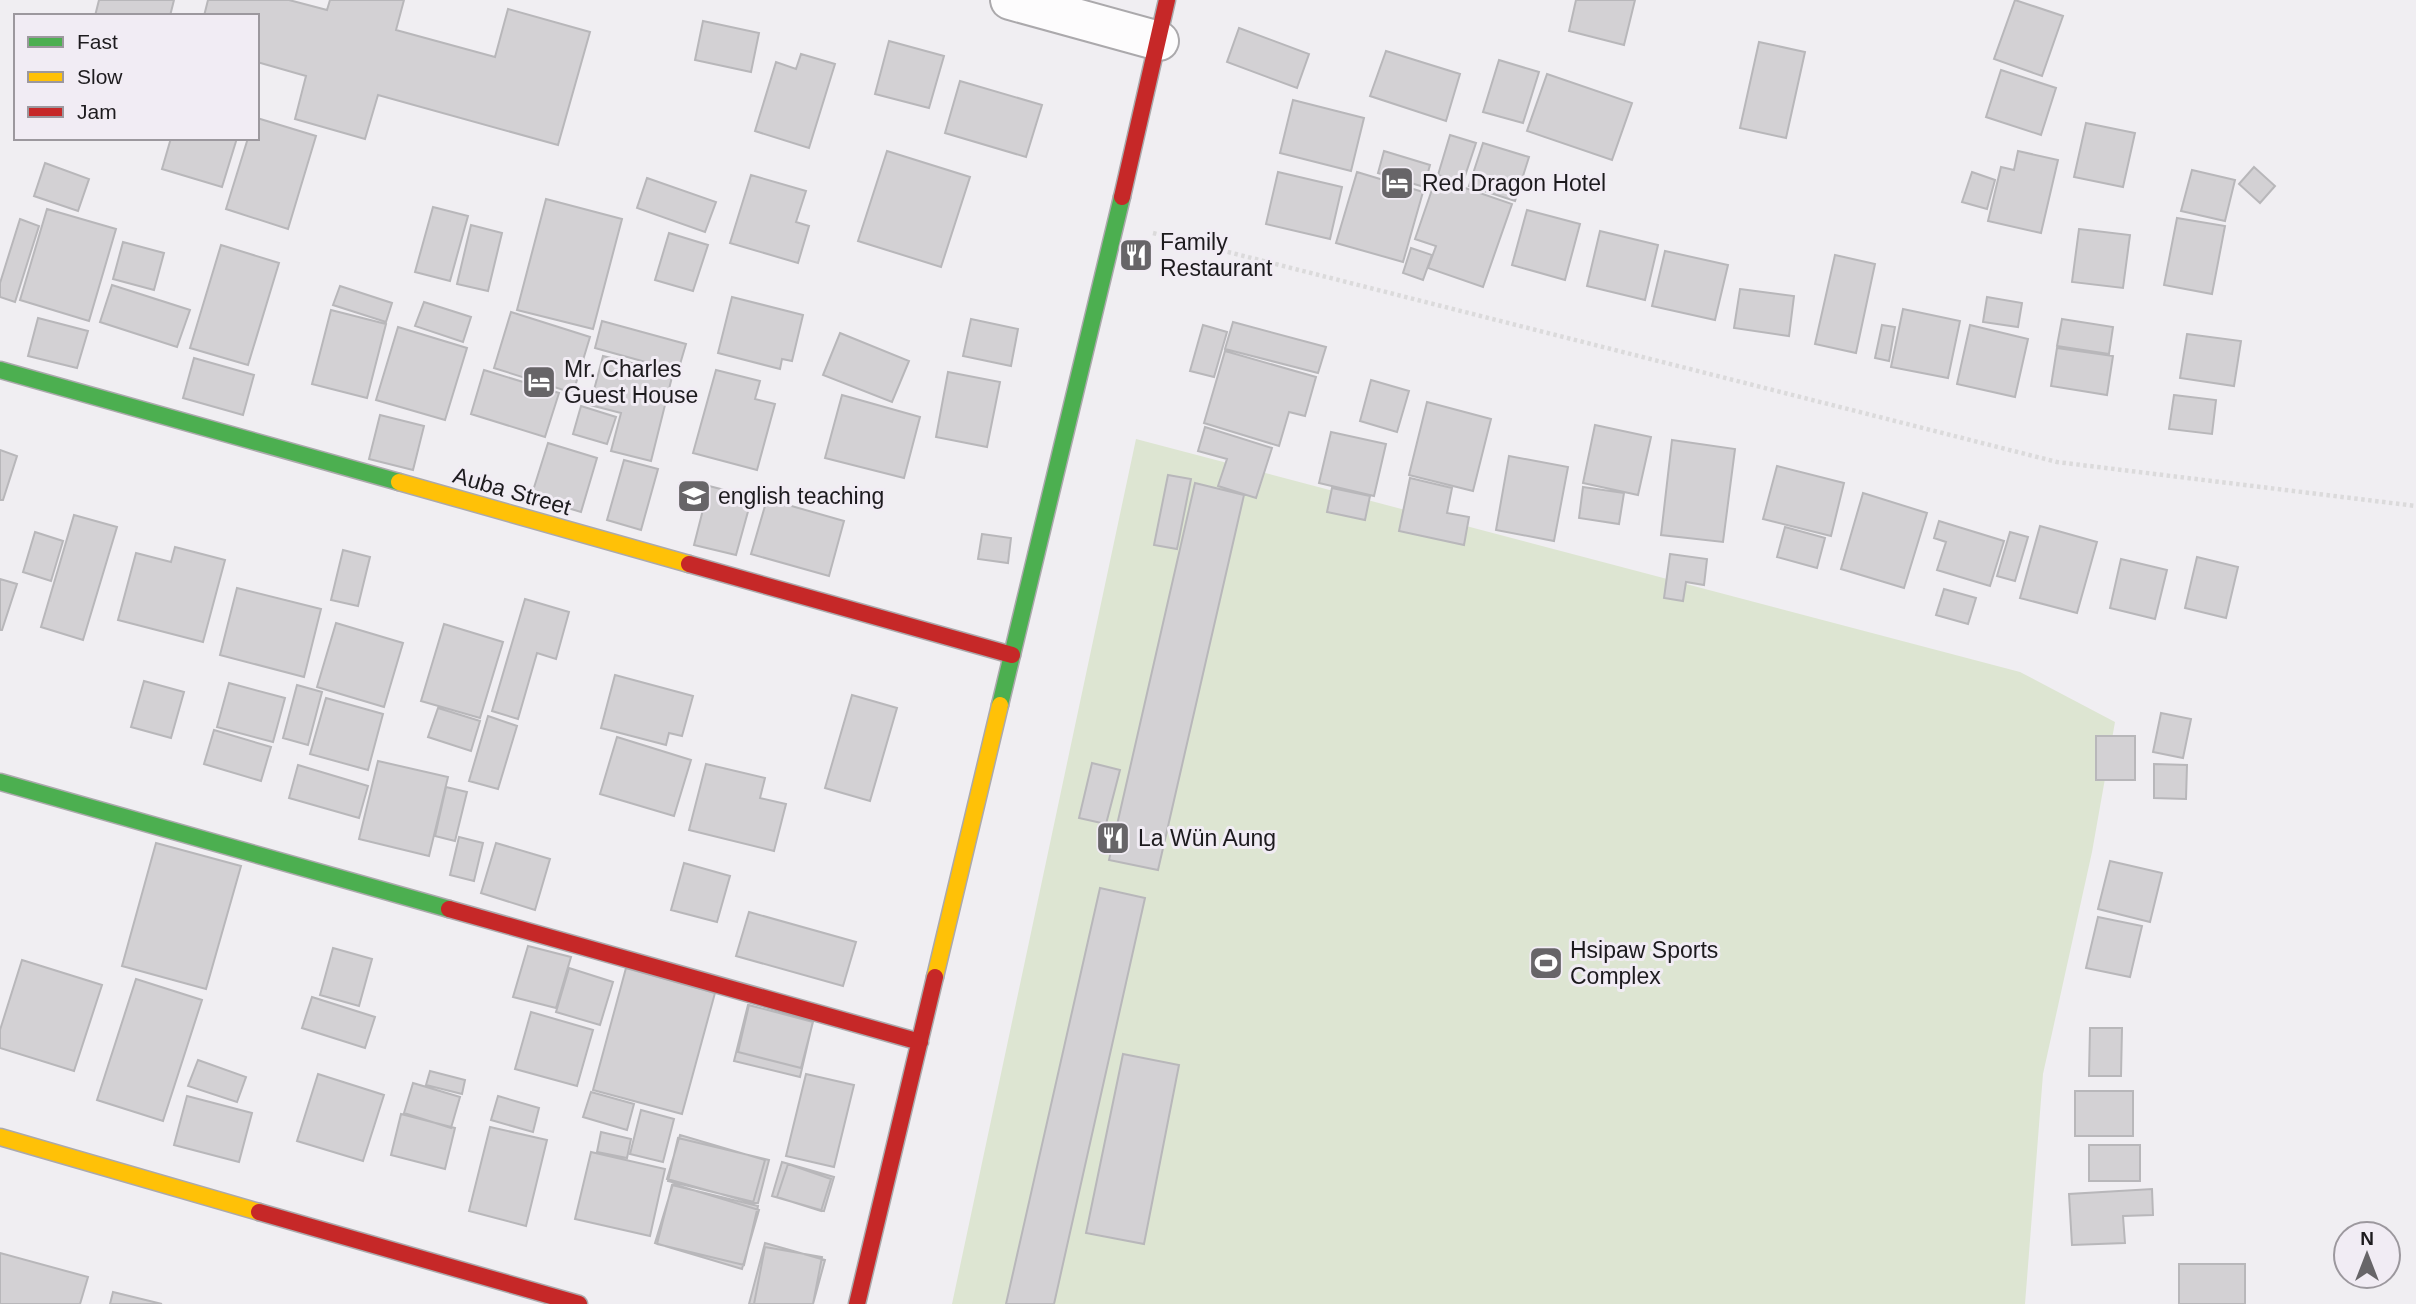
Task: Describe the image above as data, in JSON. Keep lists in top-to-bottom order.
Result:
{
  "streets": {
    "street": ["Auba Street"]
  },
  "places": {
    "hotel": ["Red Dragon Hotel", "Mr. Charles Guest House"],
    "restaurant": ["Family Restaurant", "La Wün Aung"],
    "school or university": ["english teaching"],
    "sports": ["Hsipaw Sports Complex"]
  },
  "legend": ["Fast", "Slow", "Jam"],
  "north": "top"
}
